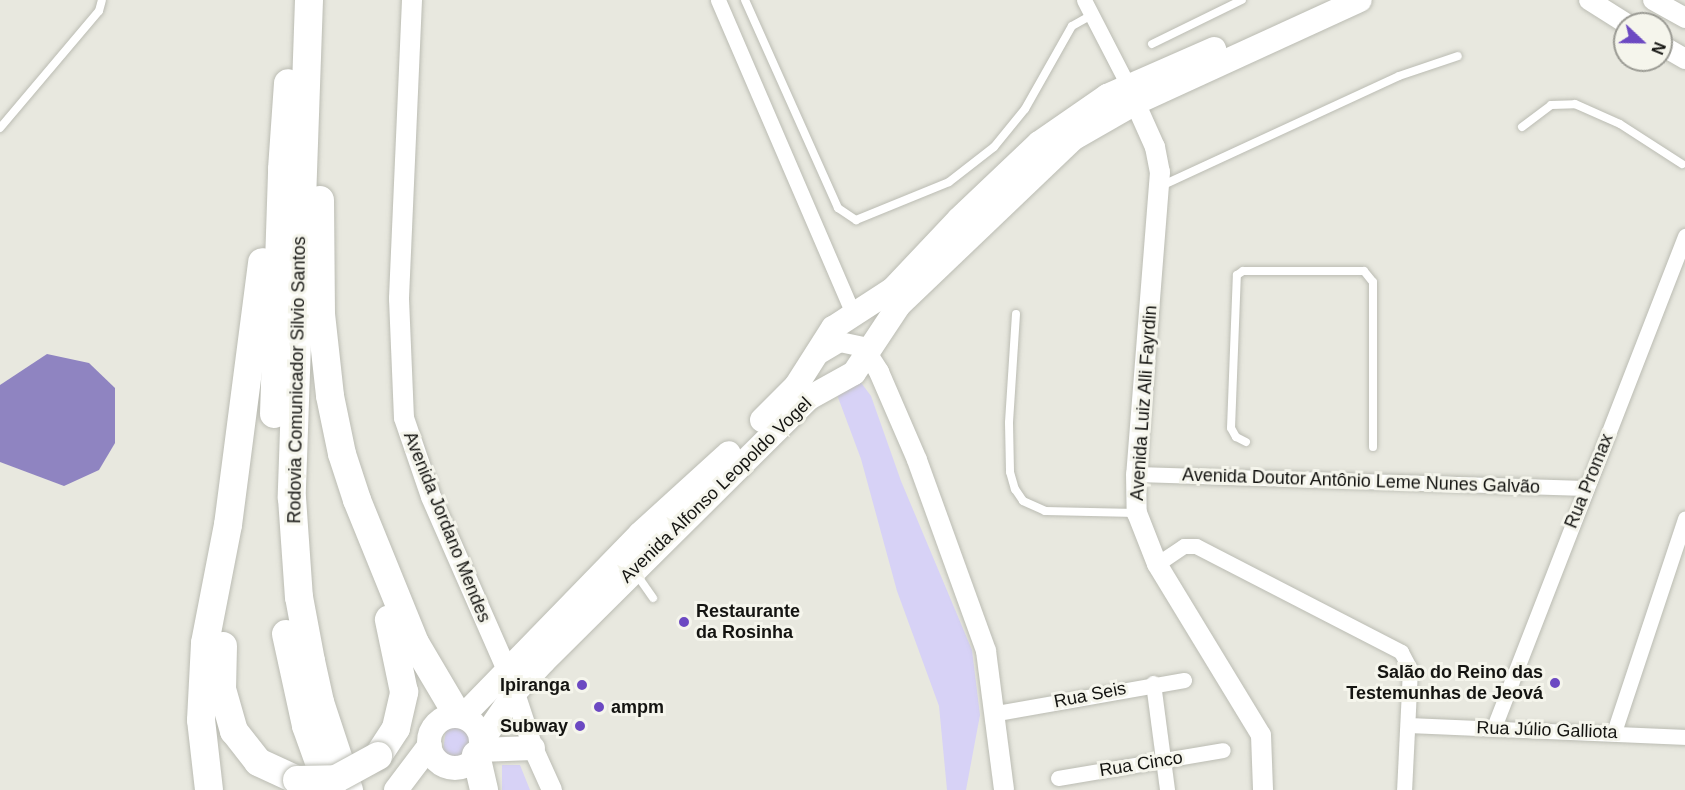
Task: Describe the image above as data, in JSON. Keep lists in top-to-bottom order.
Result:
{
  "streets": {
    "highway": ["Rodovia Comunicador Silvio Santos"],
    "main road": ["Avenida Alfonso Leopoldo Vogel"],
    "street": [
      "Avenida Luiz Alli Fayrdin",
      "Avenida Doutor Antônio Leme Nunes Galvão",
      "Rua Promax",
      "Avenida Jordano Mendes",
      "Rua Seis",
      "Rua Júlio Galliota",
      "Rua Cinco"
    ]
  },
  "crossings": [
    ["Avenida Luiz Alli Fayrdin", "Avenida Doutor Antônio Leme Nunes Galvão"],
    ["Avenida Luiz Alli Fayrdin", "Avenida Alfonso Leopoldo Vogel"],
    ["Avenida Doutor Antônio Leme Nunes Galvão", "Rua Promax"],
    ["Rua Promax", "Rua Júlio Galliota"],
    ["Avenida Alfonso Leopoldo Vogel", "Avenida Jordano Mendes"]
  ],
  "places": [
    "Restaurante da Rosinha",
    "Salão do Reino das Testemunhas de Jeová",
    "Ipiranga",
    "ampm",
    "Subway"
  ],
  "north": "right"
}
